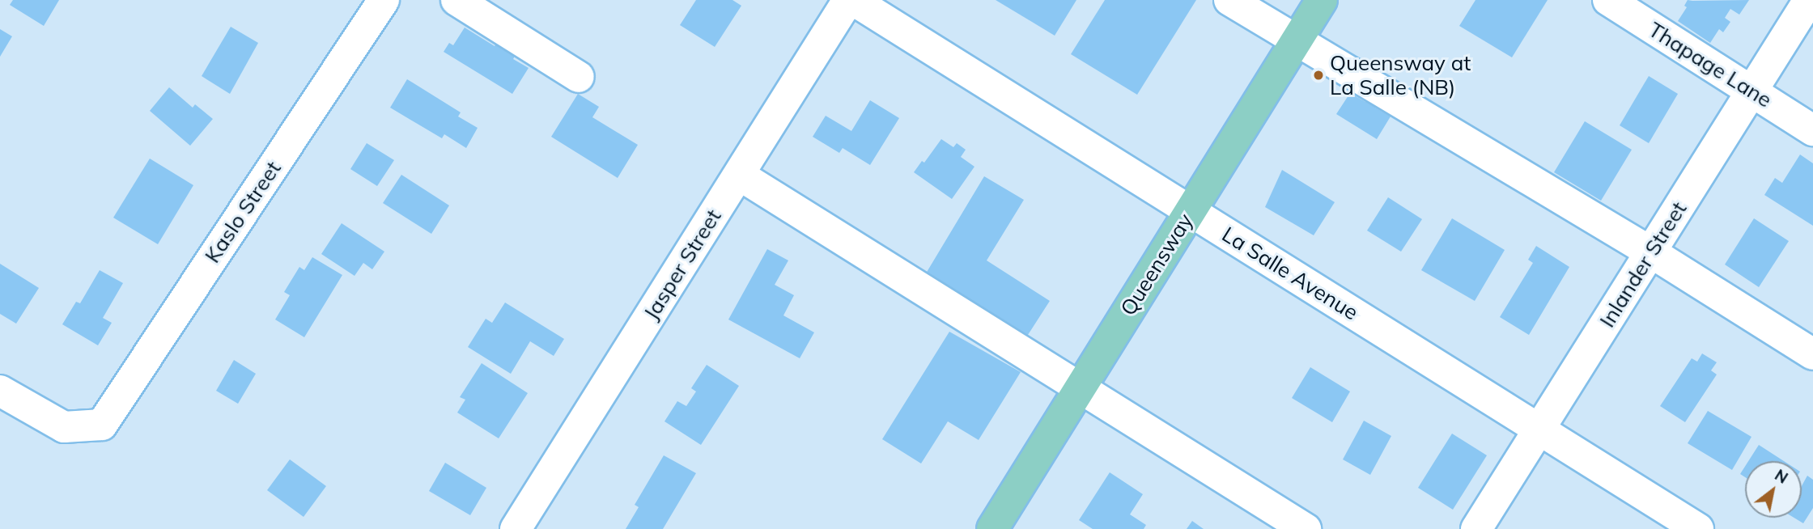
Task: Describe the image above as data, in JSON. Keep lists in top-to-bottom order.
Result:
{
  "streets": {
    "main road": ["Queensway"],
    "street": [
      "Thapage Lane",
      "Kaslo Street",
      "Jasper Street",
      "Inlander Street",
      "La Salle Avenue"
    ]
  },
  "crossings": [
    ["Thapage Lane", "Inlander Street"],
    ["Queensway", "La Salle Avenue"],
    ["Inlander Street", "La Salle Avenue"]
  ],
  "places": ["Queensway at La Salle (NB)"],
  "north": "top right"
}
